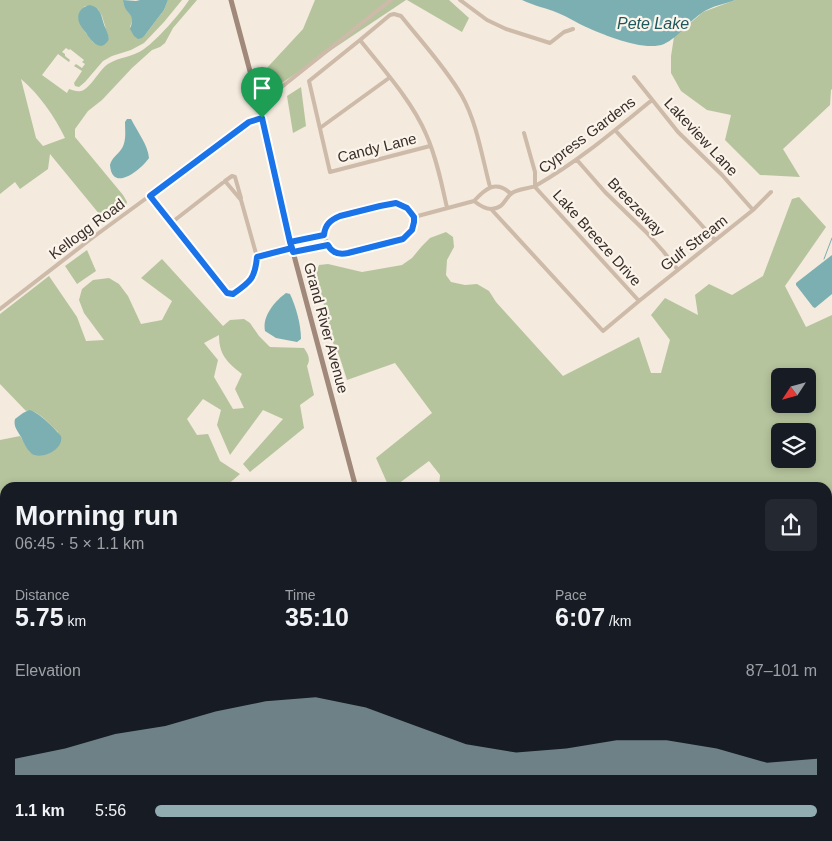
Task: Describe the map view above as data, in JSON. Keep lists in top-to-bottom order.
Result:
{
  "streets": {
    "main road": ["Grand River Avenue"],
    "street": [
      "Cypress Gardens",
      "Lakeview Lane",
      "Candy Lane",
      "Breezeway",
      "Kellogg Road",
      "Lake Breeze Drive",
      "Gulf Stream"
    ]
  },
  "crossings": [
    ["Cypress Gardens", "Lakeview Lane"],
    ["Cypress Gardens", "Breezeway"],
    ["Cypress Gardens", "Lake Breeze Drive"],
    ["Cypress Gardens", "Gulf Stream"],
    ["Lakeview Lane", "Gulf Stream"],
    ["Breezeway", "Gulf Stream"],
    ["Kellogg Road", "Grand River Avenue"],
    ["Lake Breeze Drive", "Gulf Stream"]
  ],
  "water": ["Pete Lake"],
  "north": "bottom left",
  "page": {
    "heading": ["Morning run", "06:45 · 5 × 1.1 km"],
    "stats": [
      ["Distance", "5.75 km"],
      ["Time", "35:10"],
      ["Pace", "6:07 /km"]
    ],
    "chart": ["Elevation", "87–101 m"],
    "list": [
      {
        "name": "1.1 km",
        "note": "5:56"
      }
    ]
  }
}
